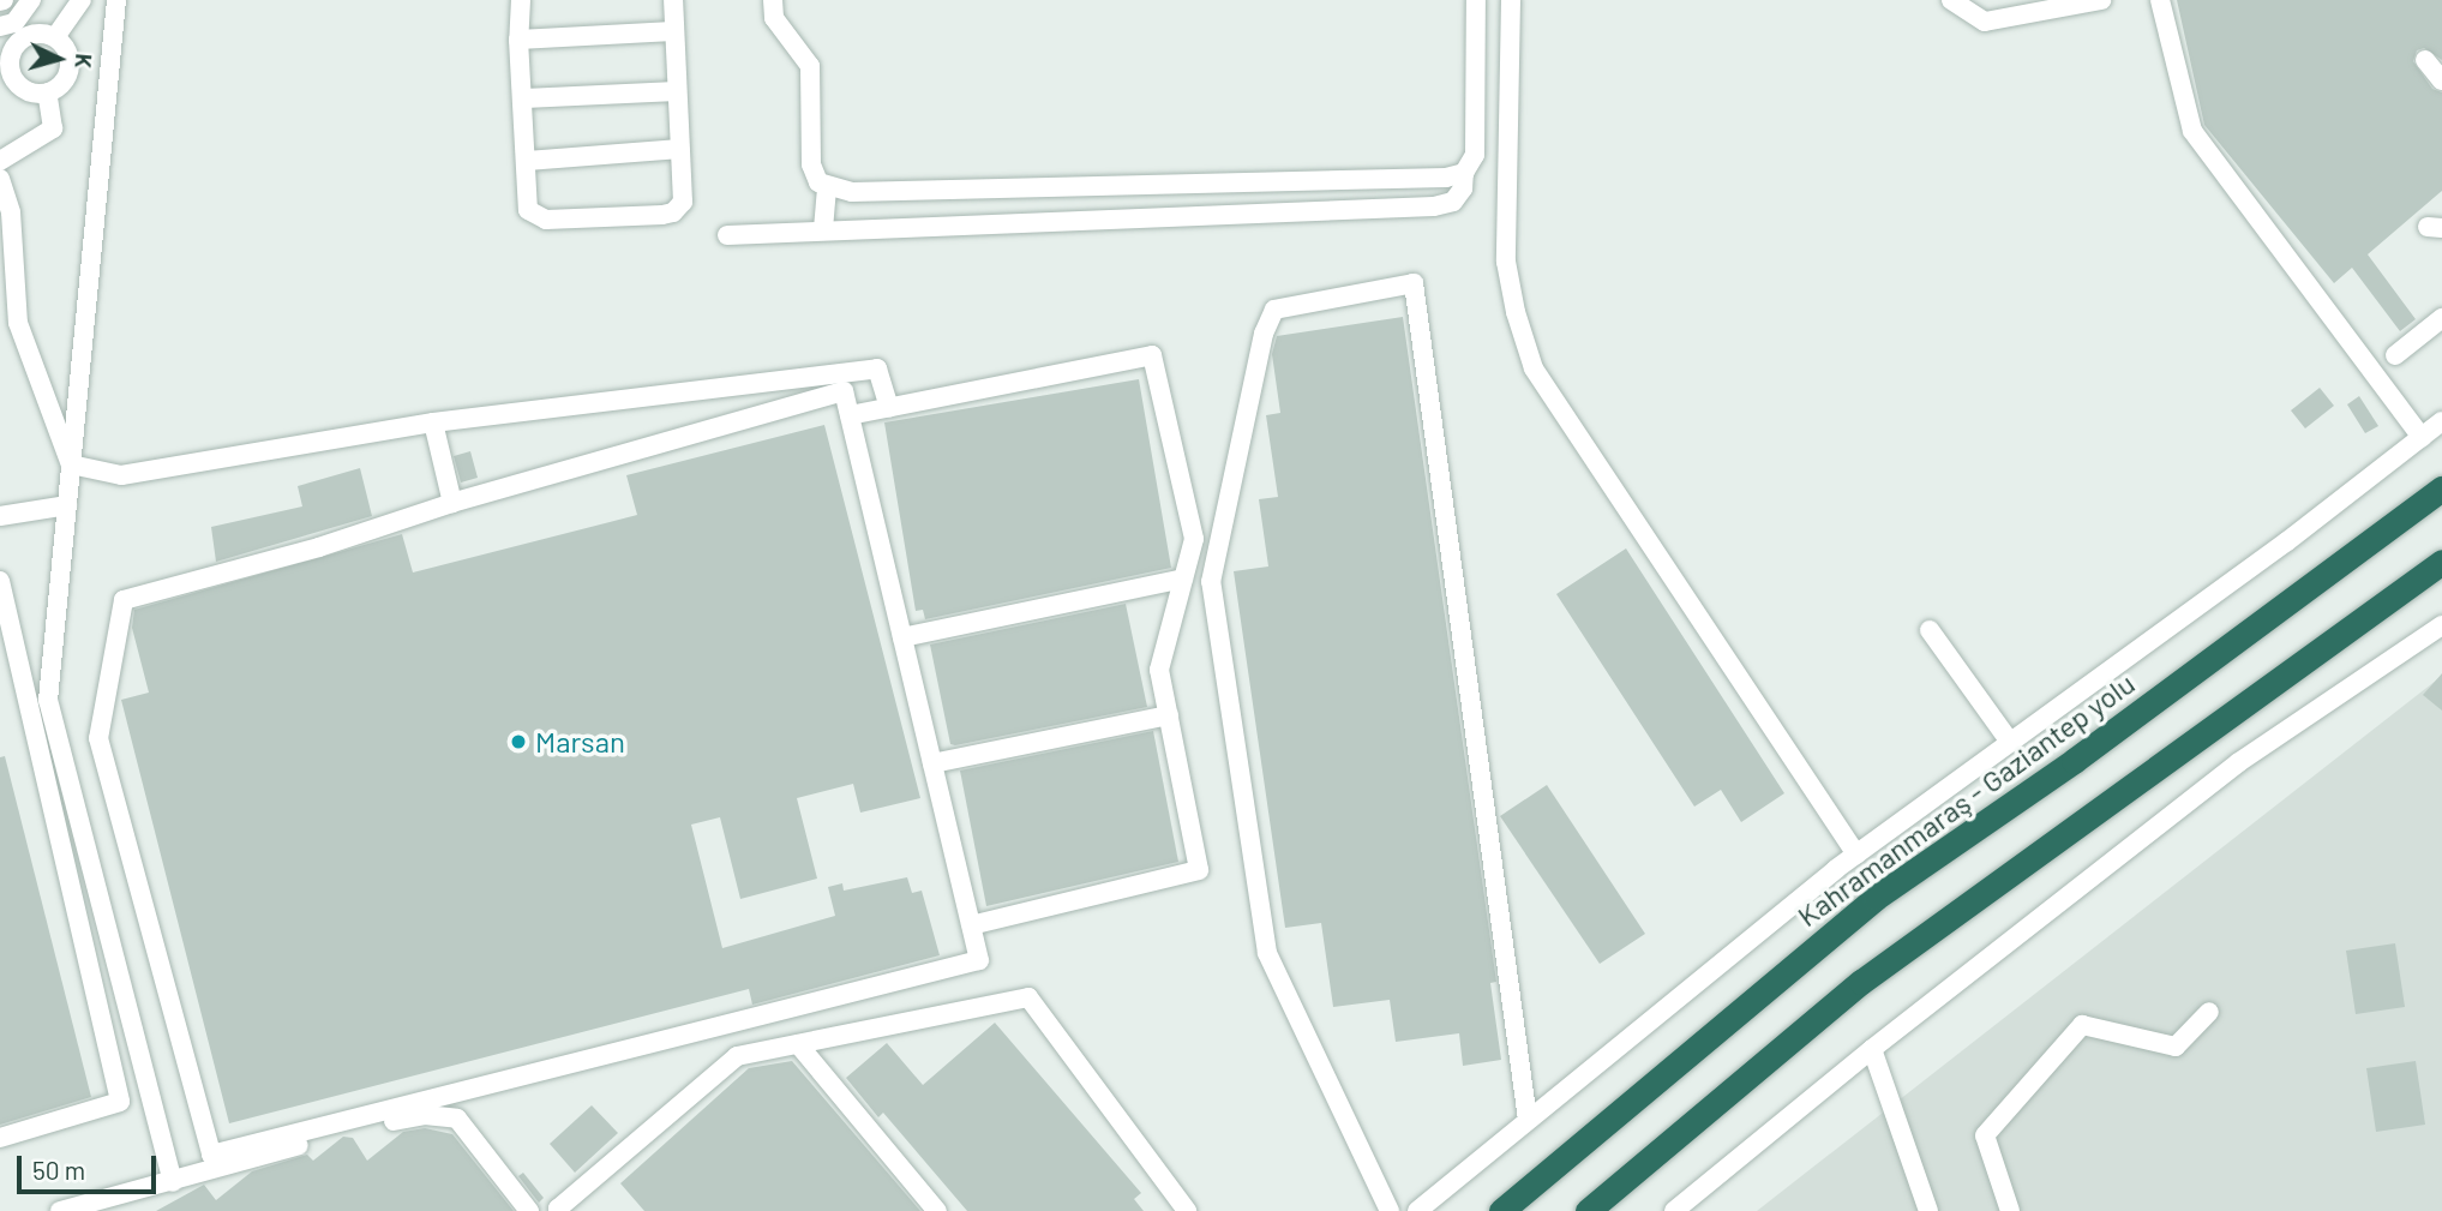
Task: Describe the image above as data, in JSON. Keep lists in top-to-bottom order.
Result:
{
  "streets": {
    "highway": ["Kahramanmaraş - Gaziantep yolu"]
  },
  "places": ["Marsan"],
  "scale_bar": "50 m",
  "north": "right"
}
